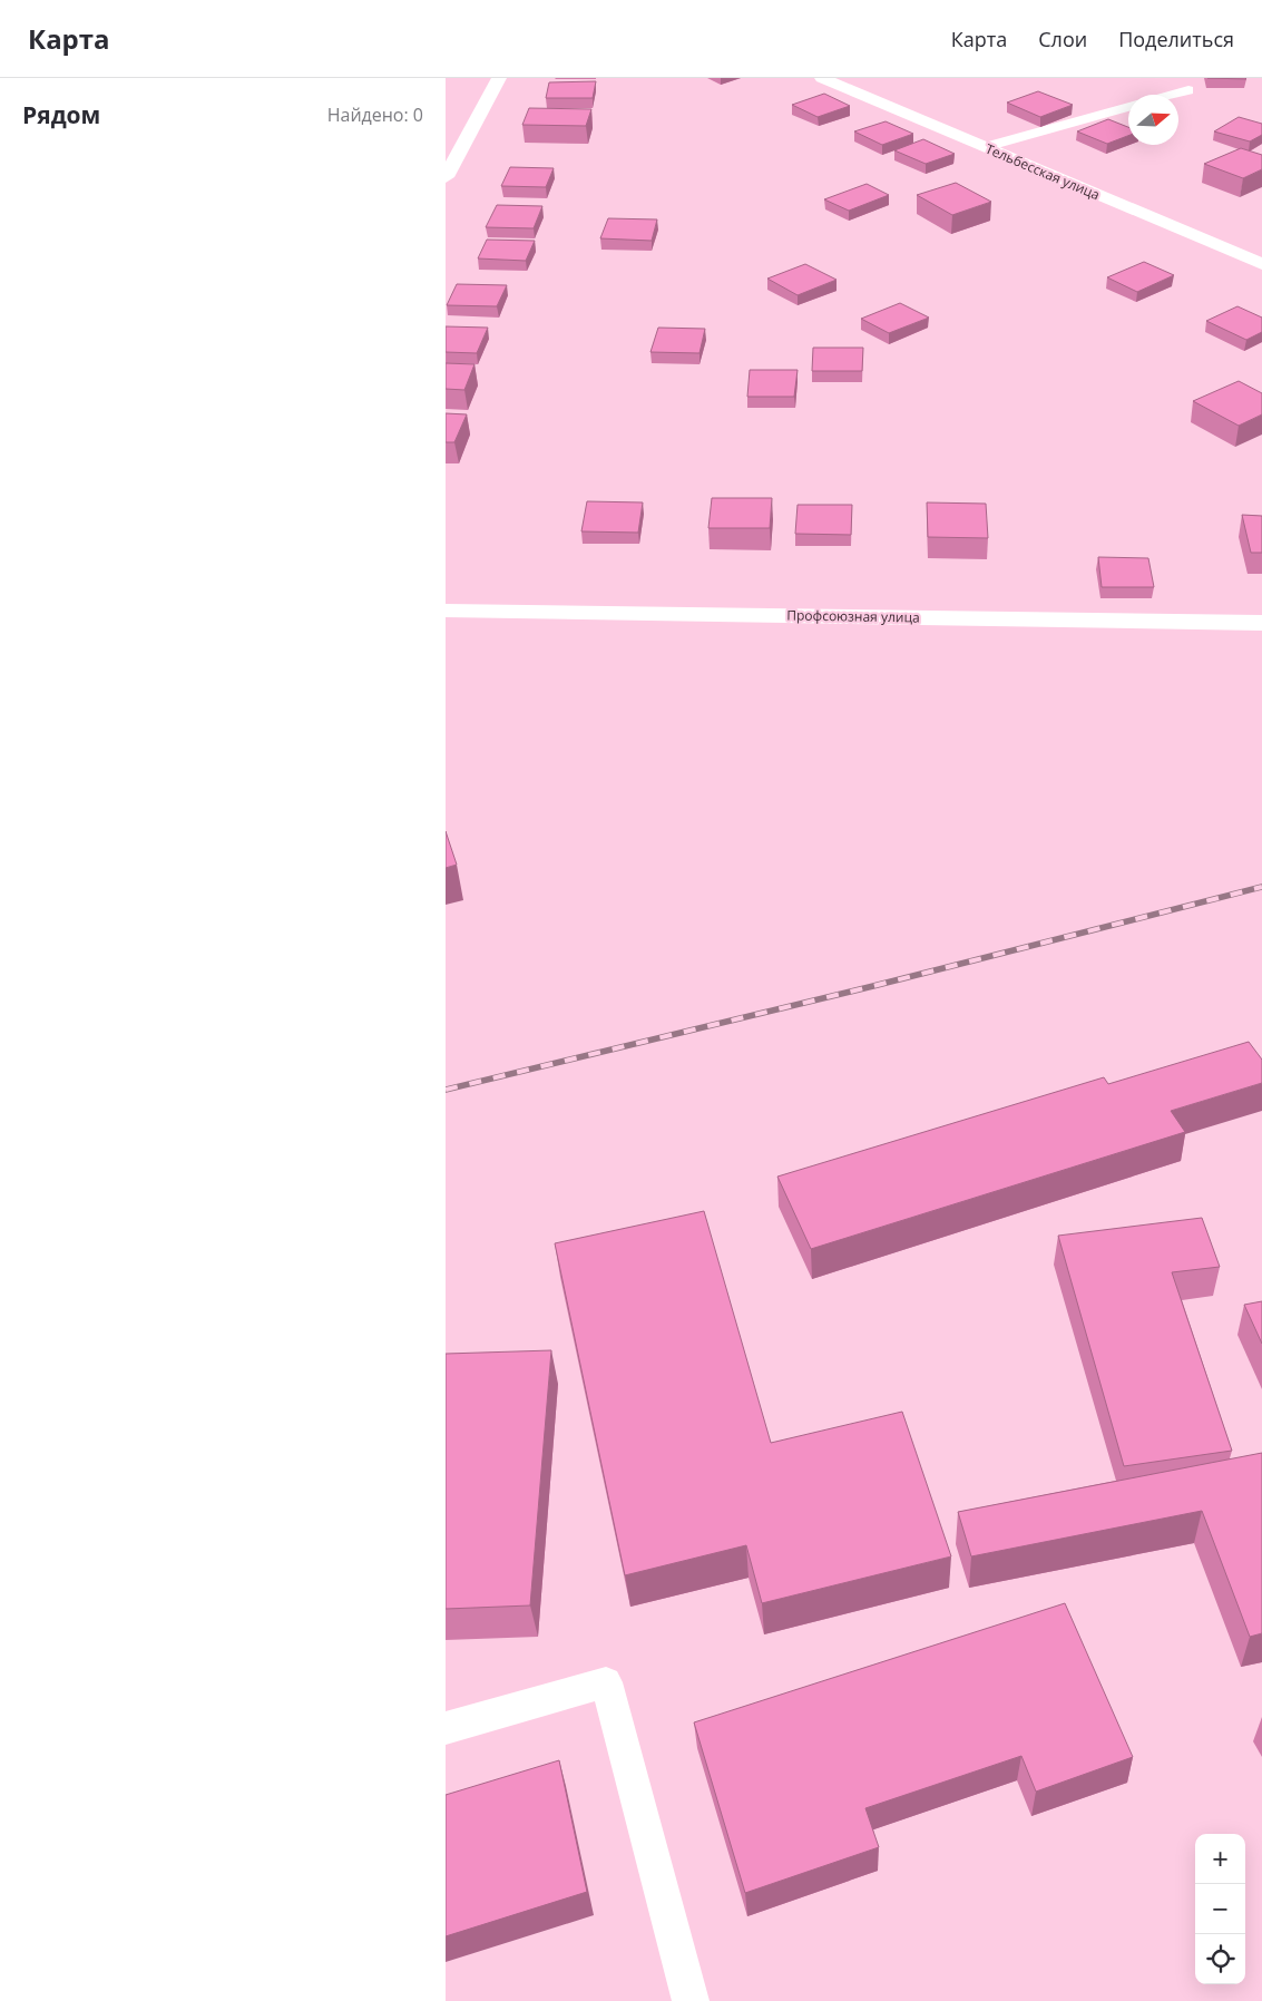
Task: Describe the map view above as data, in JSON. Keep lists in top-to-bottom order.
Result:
{
  "streets": {
    "street": ["Тельбесская улица", "Профсоюзная улица"]
  },
  "north": "right",
  "page": {
    "header": "Карта",
    "nav": ["Карта", "Слои", "Поделиться"],
    "heading": ["Рядом", "Найдено: 0"],
    "map_buttons": ["+", "−"]
  }
}
